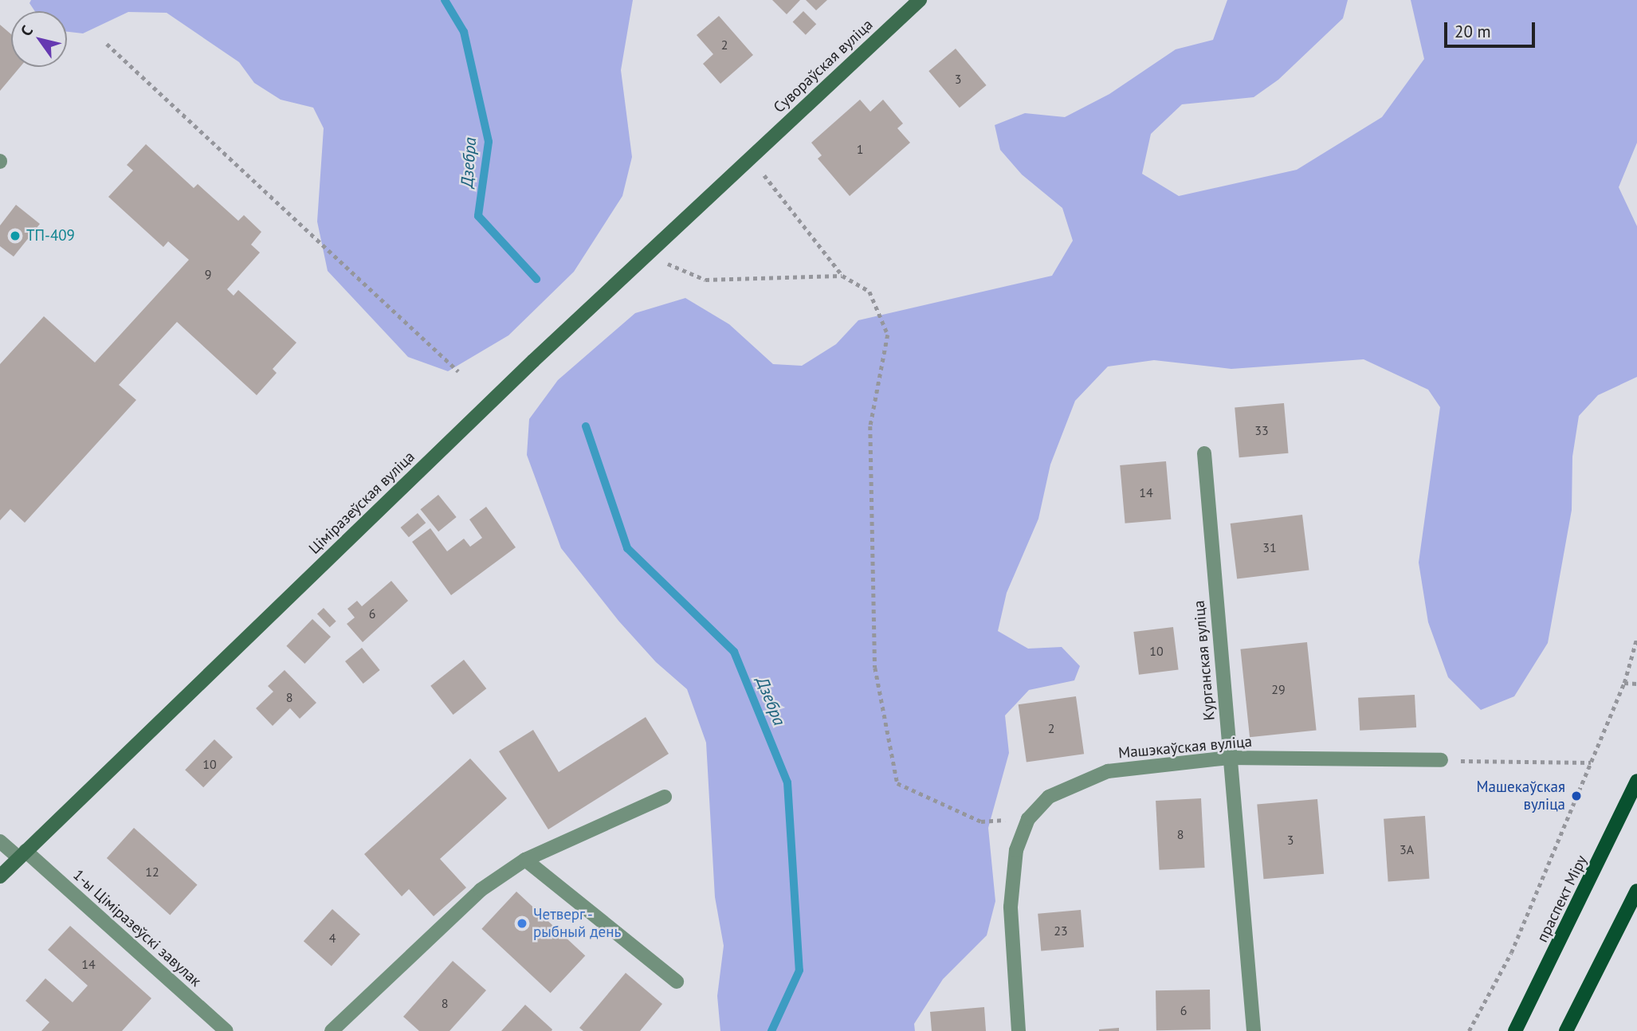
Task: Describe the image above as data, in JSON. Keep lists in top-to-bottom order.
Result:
{
  "streets": {
    "main road": ["Сувораўская вуліца", "Ціміразеўская вуліца", "праспект Міру"],
    "street": ["Курганская вуліца", "Машэкаўская вуліца", "1-ы Ціміразеўскі завулак"]
  },
  "crossings": [
    ["Сувораўская вуліца", "Ціміразеўская вуліца"],
    ["Ціміразеўская вуліца", "1-ы Ціміразеўскі завулак"],
    ["Курганская вуліца", "Машэкаўская вуліца"]
  ],
  "water": ["Дзебра"],
  "places": ["ТП-409", "Машекаўская вуліца", "Четверг - рыбный день"],
  "house_numbers": [
    "2",
    "3",
    "1",
    "9",
    "33",
    "14",
    "31",
    "6",
    "10",
    "29",
    "8",
    "2",
    "10",
    "8",
    "3",
    "3А",
    "12",
    "23",
    "4",
    "14",
    "8",
    "6"
  ],
  "scale_bar": "20 m",
  "north": "top left"
}
